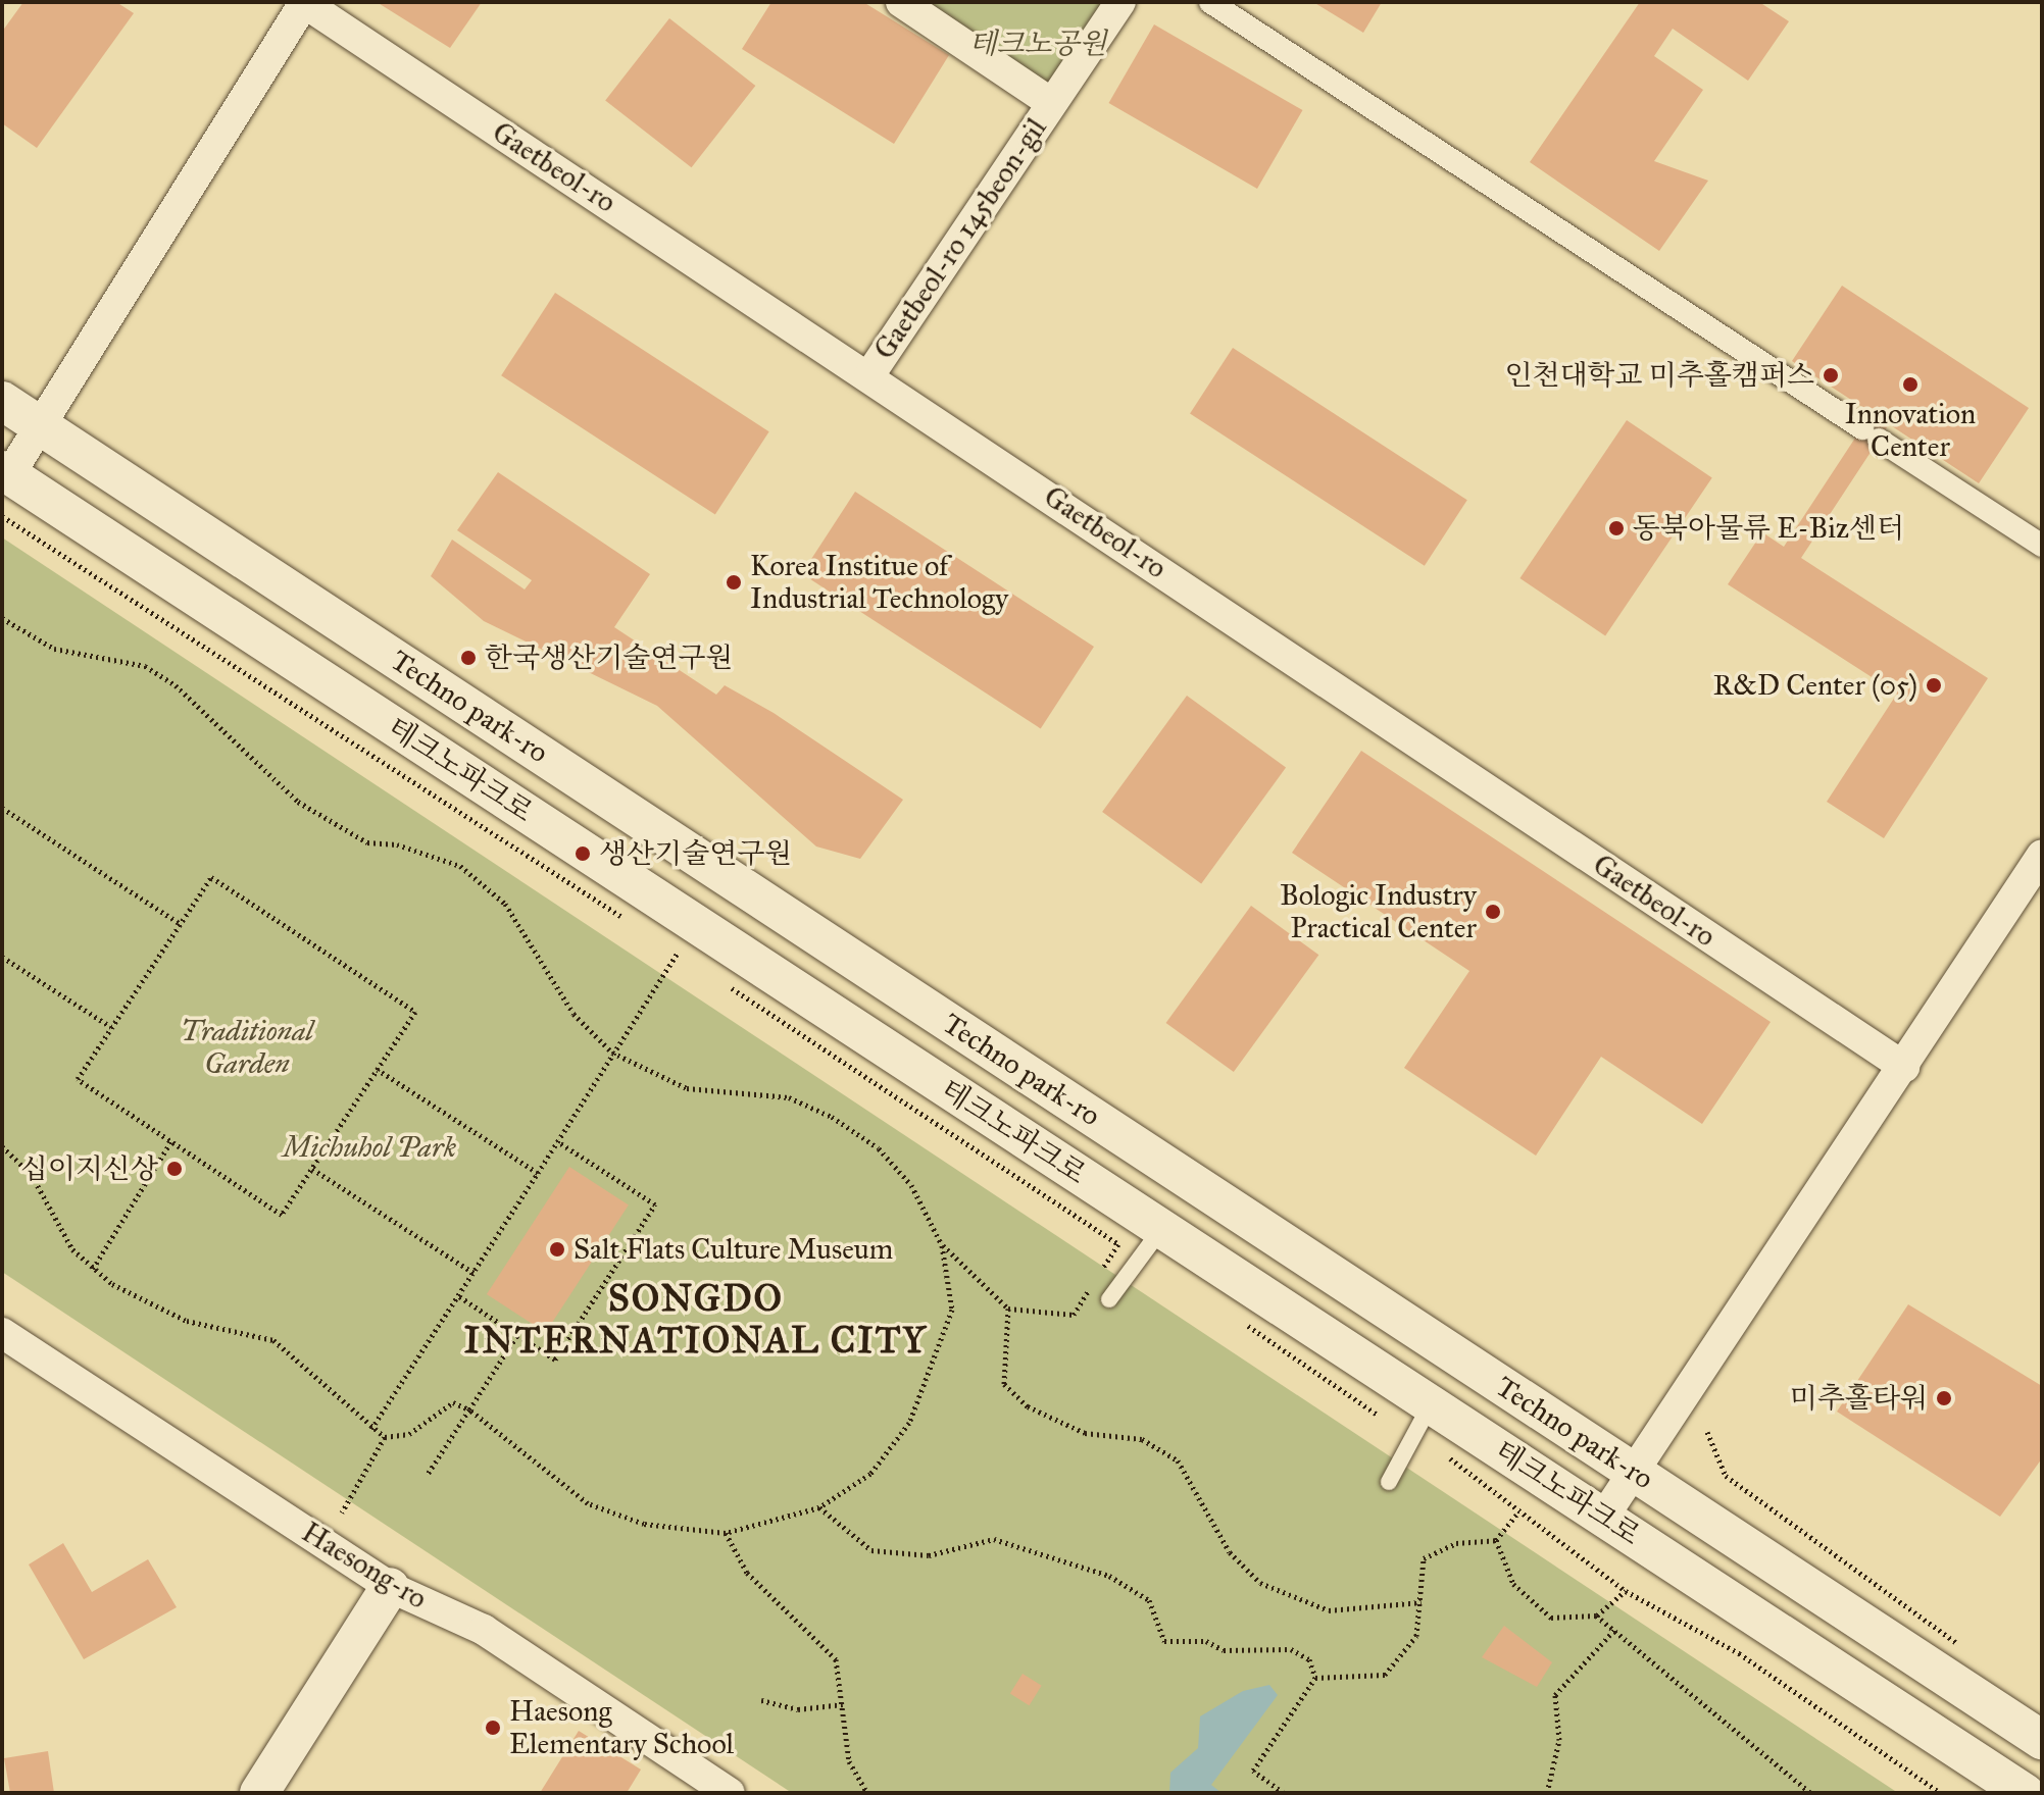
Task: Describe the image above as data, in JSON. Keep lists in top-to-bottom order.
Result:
{
  "streets": {
    "street": [
      "Gaetbeol-ro",
      "Gaetbeol-ro 145beon-gil",
      "Techno park-ro",
      "테크노파크로",
      "Haesong-ro"
    ]
  },
  "crossings": [
    ["Gaetbeol-ro", "Gaetbeol-ro 145beon-gil"]
  ],
  "districts": ["SONGDO INTERNATIONAL CITY"],
  "parks": ["테크노공원", "Traditional Garden", "Michuhol Park"],
  "places": [
    "인천대학교 미추홀캠퍼스",
    "Innovation Center",
    "동북아물류 E-Biz센터",
    "Korea Institue of Industrial Technology",
    "한국생산기술연구원",
    "R&D Center (05)",
    "생산기술연구원",
    "Bologic Industry Practical Center",
    "십이지신상",
    "Salt Flats Culture Museum",
    "미추홀타워",
    "Haesong Elementary School"
  ]
}
